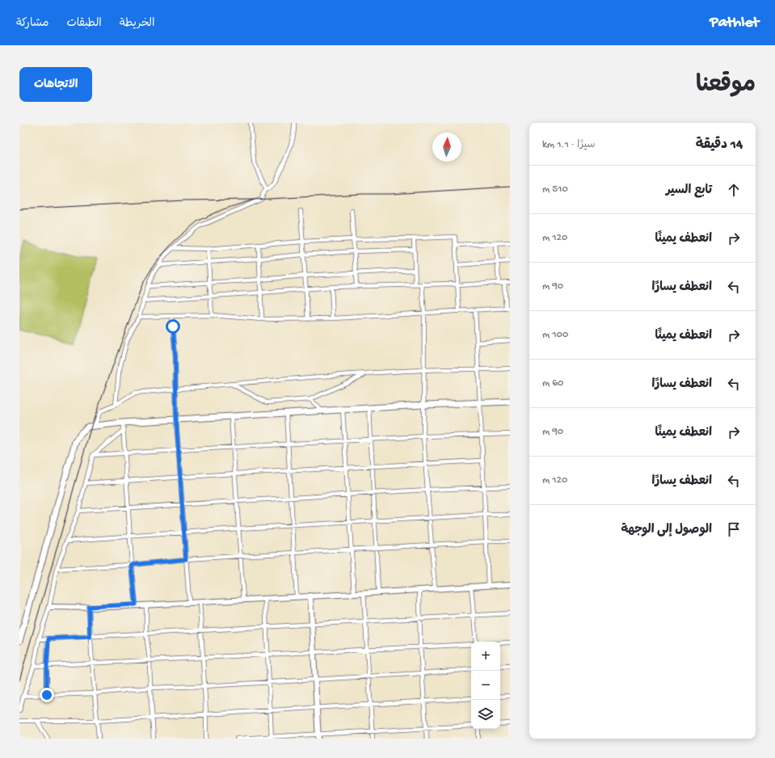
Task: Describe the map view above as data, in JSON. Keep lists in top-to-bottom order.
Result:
{
  "north": "top",
  "page": {
    "header": "Pathlet",
    "nav": ["الخريطة", "الطبقات", "مشاركة"],
    "title": "موقعنا",
    "buttons": "الاتجاهات",
    "heading": ["14 دقيقة", "سيرًا · 1.1 km"],
    "list": [
      ["تابع السير", "510 m"],
      ["انعطف يمينًا", "120 m"],
      ["انعطف يسارًا", "90 m"],
      ["انعطف يمينًا", "100 m"],
      ["انعطف يسارًا", "60 m"],
      ["انعطف يمينًا", "90 m"],
      ["انعطف يسارًا", "120 m"],
      "الوصول إلى الوجهة"
    ],
    "map_buttons": ["+", "−"]
  }
}
